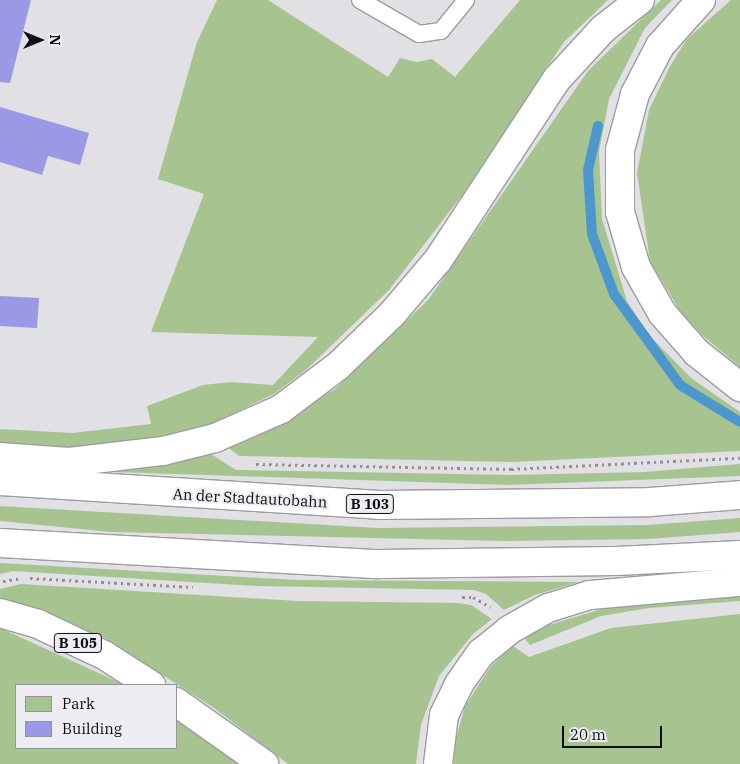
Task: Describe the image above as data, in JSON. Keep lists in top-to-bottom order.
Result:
{
  "streets": {
    "highway": ["An der Stadtautobahn", "B 103", "B 105"]
  },
  "legend": ["Park", "Building"],
  "scale_bar": "20 m",
  "north": "right"
}
